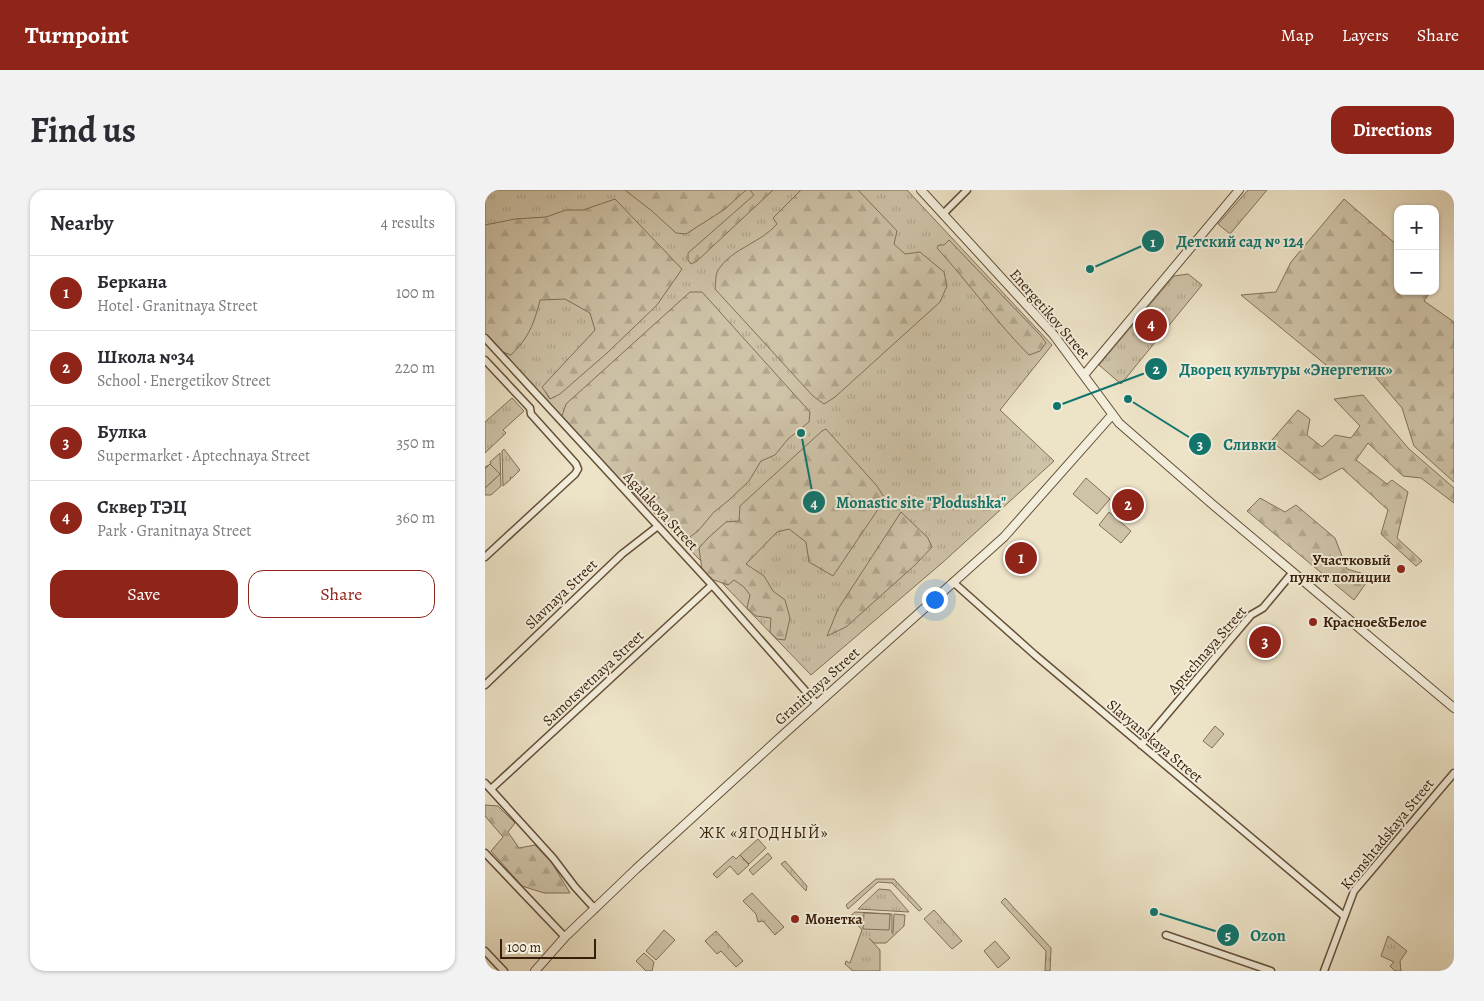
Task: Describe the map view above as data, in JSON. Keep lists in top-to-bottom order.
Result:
{
  "streets": {
    "street": [
      "Energetikov Street",
      "Agalakova Street",
      "Slavnaya Street",
      "Aptechnaya Street",
      "Samotsvetnaya Street",
      "Granitnaya Street",
      "Slavyanskaya Street",
      "Kronshtadskaya Street"
    ]
  },
  "crossings": [
    ["Energetikov Street", "Aptechnaya Street"],
    ["Energetikov Street", "Granitnaya Street"],
    ["Agalakova Street", "Slavnaya Street"],
    ["Agalakova Street", "Samotsvetnaya Street"],
    ["Agalakova Street", "Granitnaya Street"],
    ["Aptechnaya Street", "Slavyanskaya Street"],
    ["Granitnaya Street", "Slavyanskaya Street"],
    ["Slavyanskaya Street", "Kronshtadskaya Street"]
  ],
  "districts": ["ЖК «ЯГОДНЫЙ»"],
  "places": [
    "Детский сад № 124",
    "Сливки",
    "Дворец культуры «Энергетик»",
    "Monastic site \"Plodushka\"",
    "Участковый пункт полиции",
    "Красное&Белое",
    "Ozon",
    "Монетка"
  ],
  "scale_bar": "100 m",
  "page": {
    "header": "Turnpoint",
    "nav": ["Map", "Layers", "Share"],
    "title": "Find us",
    "buttons": [
      "Directions",
      ["Save", "Share"]
    ],
    "heading": ["Nearby", "4 results"],
    "map_buttons": ["+", "−"],
    "list": [
      {
        "mark": "1",
        "name": "Беркана",
        "note": "Hotel · Granitnaya Street",
        "value": "100 m"
      },
      {
        "mark": "2",
        "name": "Школа №34",
        "note": "School · Energetikov Street",
        "value": "220 m"
      },
      {
        "mark": "3",
        "name": "Булка",
        "note": "Supermarket · Aptechnaya Street",
        "value": "350 m"
      },
      {
        "mark": "4",
        "name": "Сквер ТЭЦ",
        "note": "Park · Granitnaya Street",
        "value": "360 m"
      }
    ],
    "pins": [
      "4",
      "2",
      "1",
      "3"
    ],
    "scale": "100 m"
  }
}
